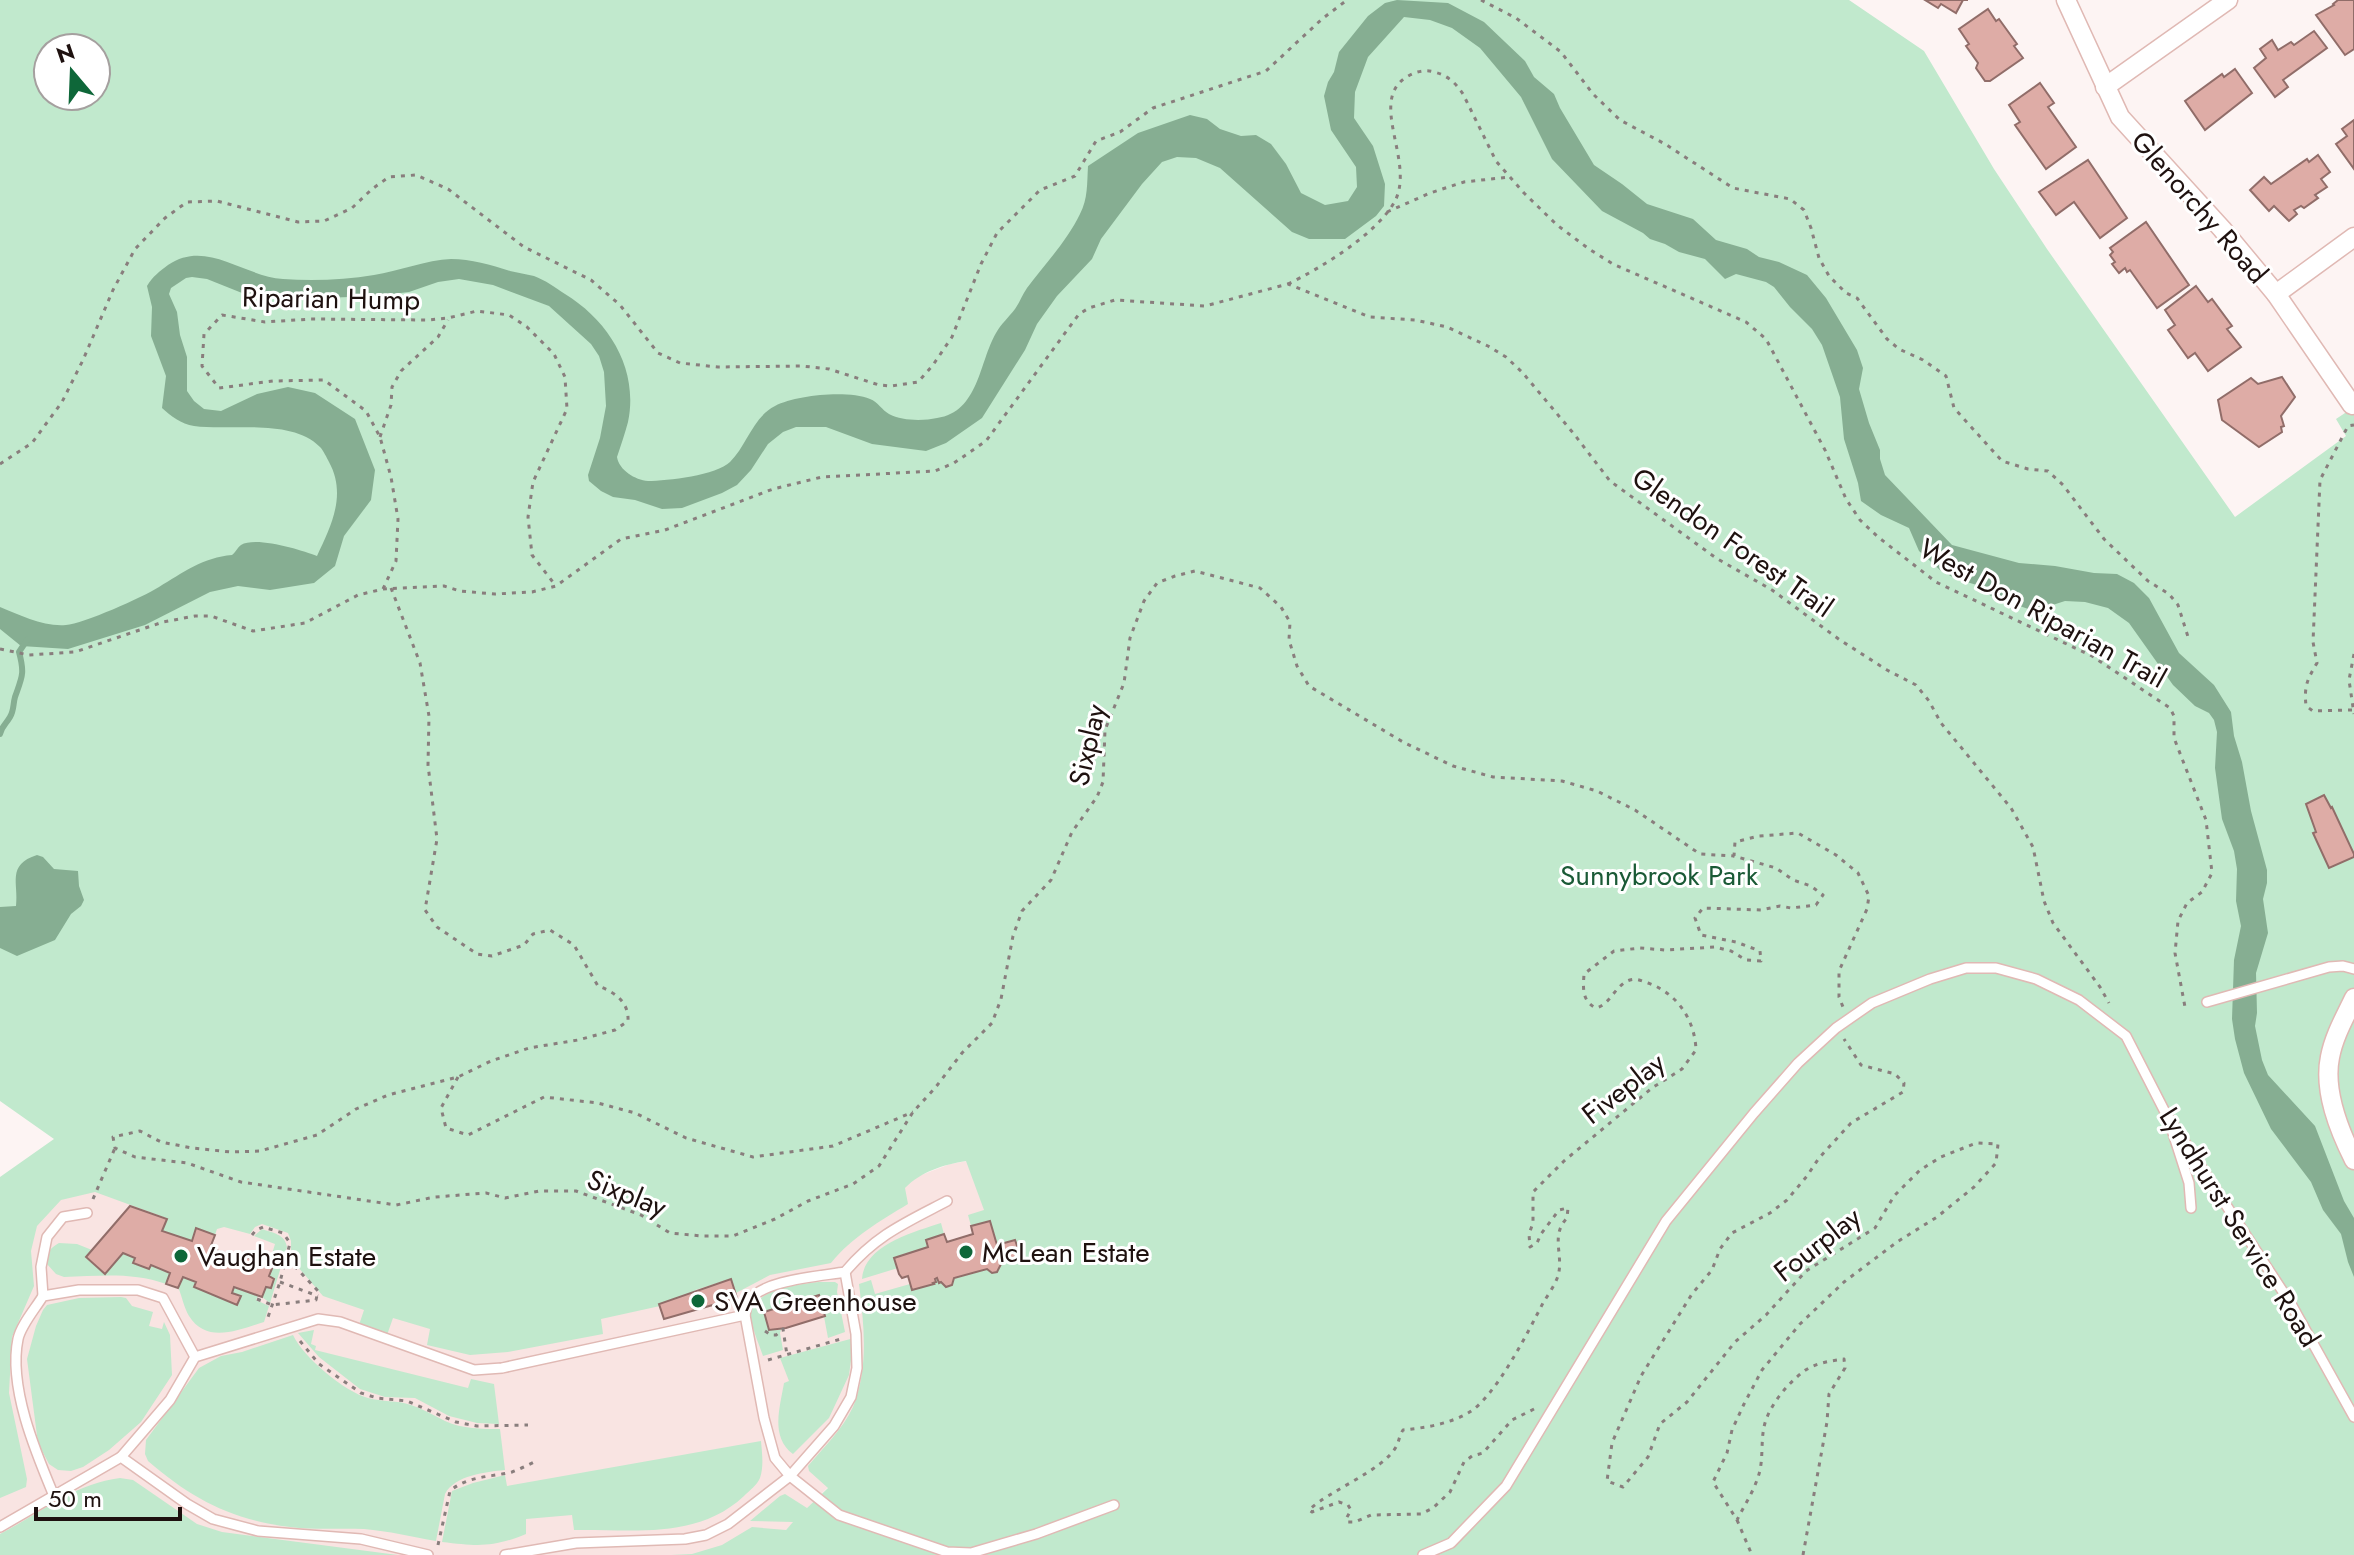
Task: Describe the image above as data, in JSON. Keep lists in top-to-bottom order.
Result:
{
  "streets": {
    "street": ["Glenorchy Road"],
    "lane": ["Lyndhurst Service Road"],
    "path": [
      "Riparian Hump",
      "Glendon Forest Trail",
      "West Don Riparian Trail",
      "Sixplay",
      "Fiveplay",
      "Fourplay"
    ]
  },
  "crossings": [
    ["Glendon Forest Trail", "West Don Riparian Trail"],
    ["Glendon Forest Trail", "Lyndhurst Service Road"],
    ["Sixplay", "Fiveplay"]
  ],
  "parks": ["Sunnybrook Park"],
  "places": ["McLean Estate", "Vaughan Estate", "SVA Greenhouse"],
  "scale_bar": "50 m",
  "north": "top"
}
